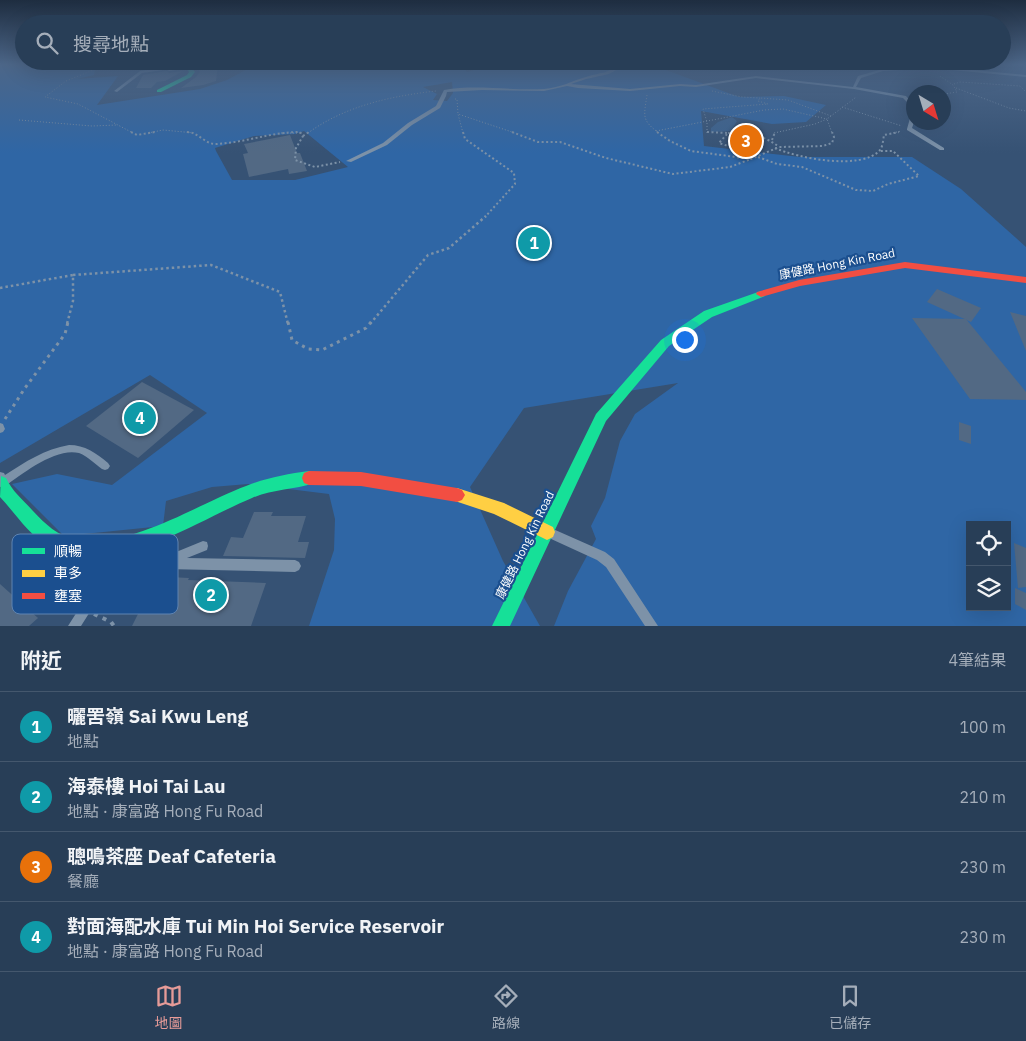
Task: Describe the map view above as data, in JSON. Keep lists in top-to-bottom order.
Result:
{
  "streets": {
    "street": ["康健路 Hong Kin Road"]
  },
  "legend": ["順暢", "車多", "壅塞"],
  "north": "bottom right",
  "page": {
    "search": "搜尋地點",
    "pins": [
      "3",
      "1",
      "4",
      "2"
    ],
    "heading": ["附近", "4筆結果"],
    "list": [
      {
        "mark": "1",
        "name": "曬罟嶺 Sai Kwu Leng",
        "note": "地點",
        "value": "100 m"
      },
      {
        "mark": "2",
        "name": "海泰樓 Hoi Tai Lau",
        "note": "地點 · 康富路 Hong Fu Road",
        "value": "210 m"
      },
      {
        "mark": "3",
        "name": "聰鳴茶座 Deaf Cafeteria",
        "note": "餐廳",
        "value": "230 m"
      },
      {
        "mark": "4",
        "name": "對面海配水庫 Tui Min Hoi Service Reservoir",
        "note": "地點 · 康富路 Hong Fu Road",
        "value": "230 m"
      }
    ],
    "nav": ["地圖", "路線", "已儲存"]
  }
}
